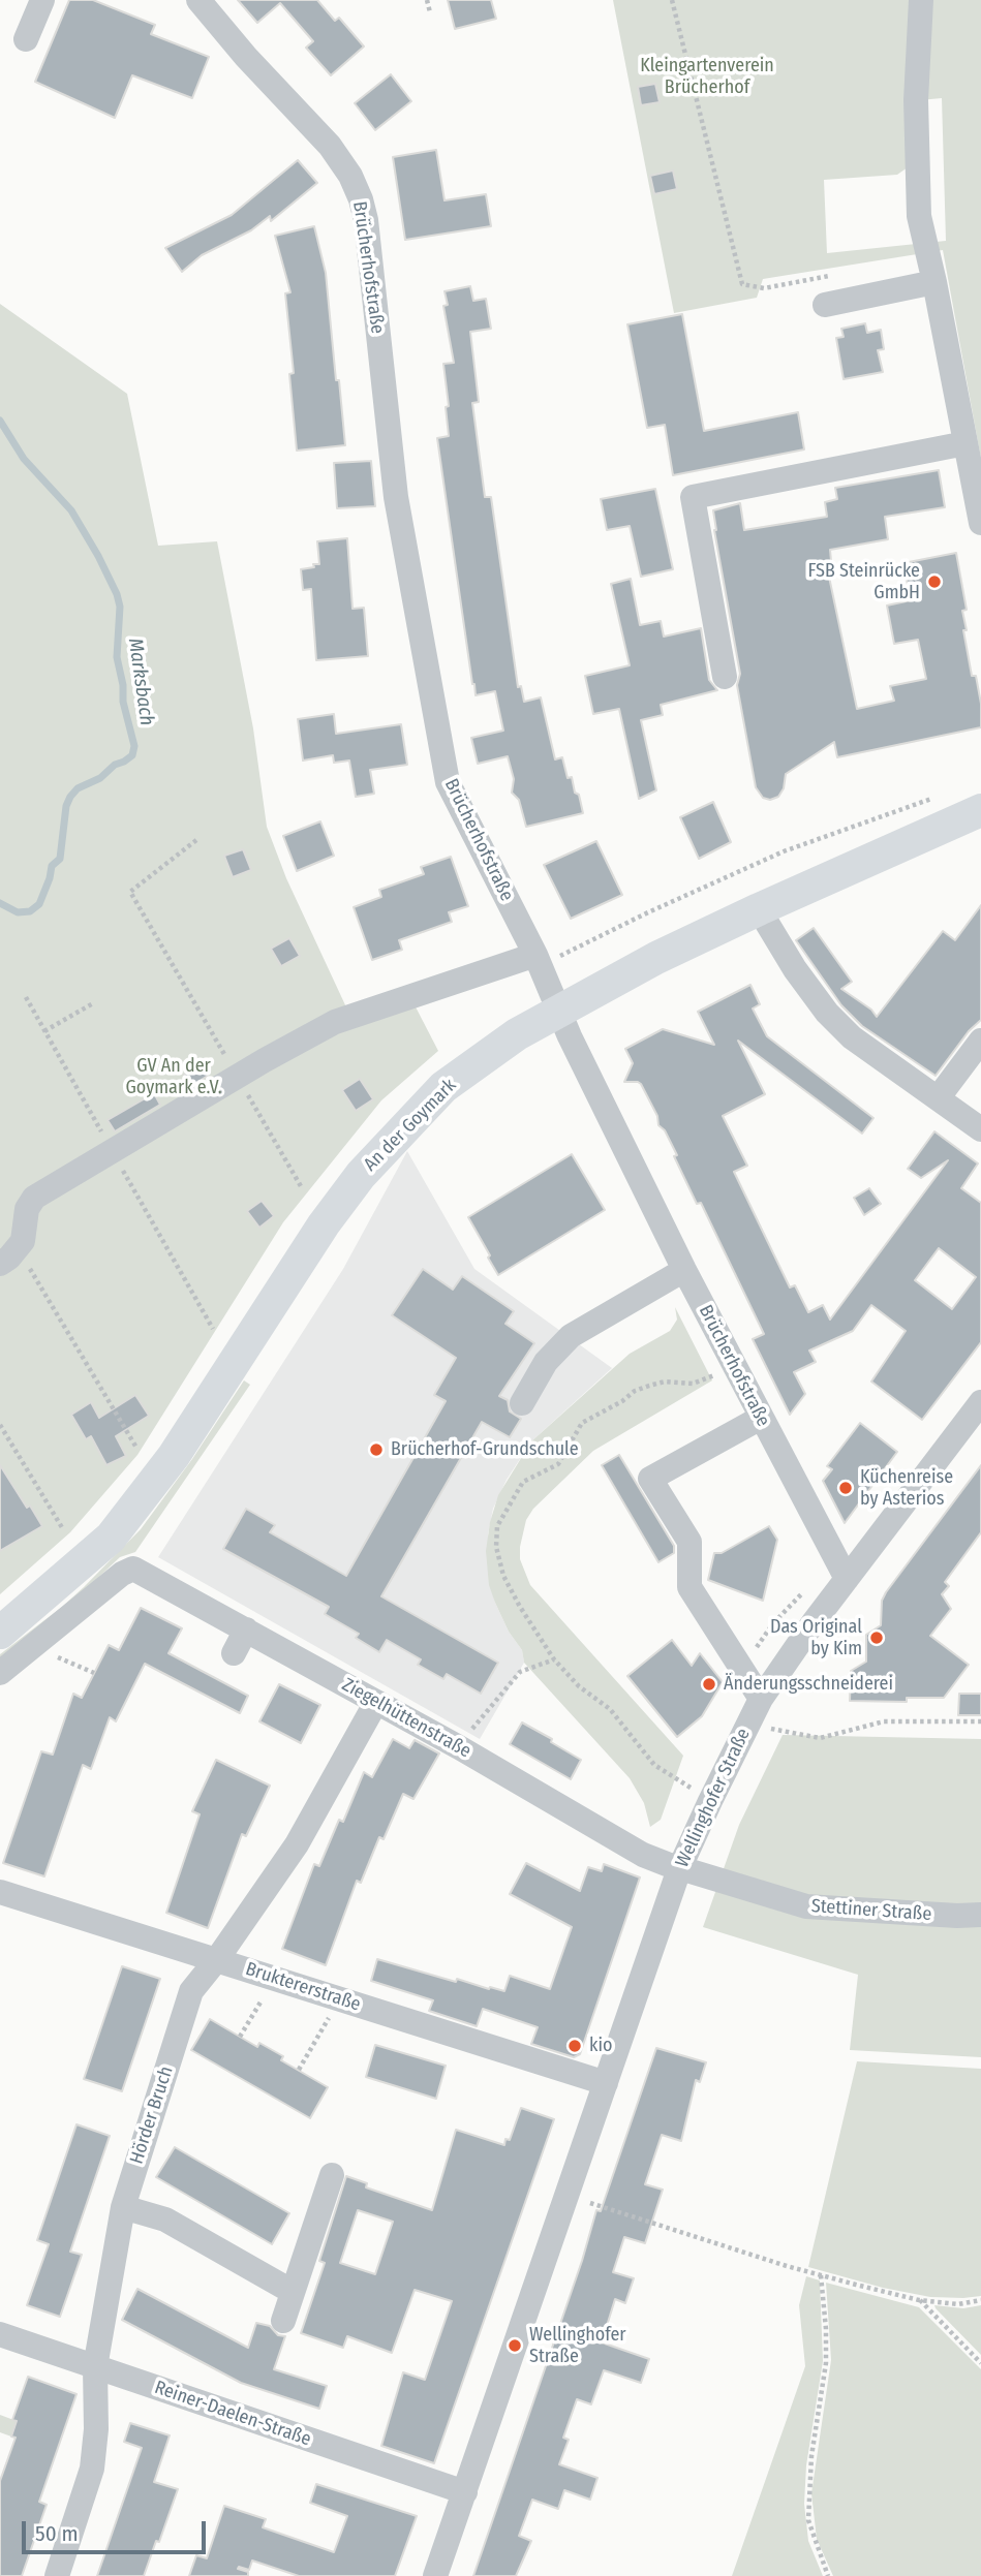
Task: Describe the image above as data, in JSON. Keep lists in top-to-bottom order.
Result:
{
  "streets": {
    "main road": ["An der Goymark"],
    "street": [
      "Brücherhofstraße",
      "Ziegelhüttenstraße",
      "Wellinghofer Straße",
      "Stettiner Straße",
      "Bruktererstraße",
      "Hörder Bruch",
      "Reiner-Daelen-Straße"
    ]
  },
  "crossings": [
    ["Brücherhofstraße", "An der Goymark"],
    ["Brücherhofstraße", "Wellinghofer Straße"],
    ["Ziegelhüttenstraße", "Wellinghofer Straße"],
    ["Ziegelhüttenstraße", "Stettiner Straße"],
    ["Ziegelhüttenstraße", "Hörder Bruch"],
    ["Wellinghofer Straße", "Stettiner Straße"],
    ["Wellinghofer Straße", "Bruktererstraße"],
    ["Wellinghofer Straße", "Reiner-Daelen-Straße"],
    ["Bruktererstraße", "Hörder Bruch"],
    ["Hörder Bruch", "Reiner-Daelen-Straße"]
  ],
  "water": ["Marksbach"],
  "parks": ["Kleingartenverein Brücherhof", "GV An der Goymark e.V."],
  "places": [
    "FSB Steinrücke GmbH",
    "Brücherhof-Grundschule",
    "Küchenreise by Asterios",
    "Das Original by Kim",
    "Änderungsschneiderei",
    "kio",
    "Wellinghofer Straße"
  ],
  "scale_bar": "50 m"
}
